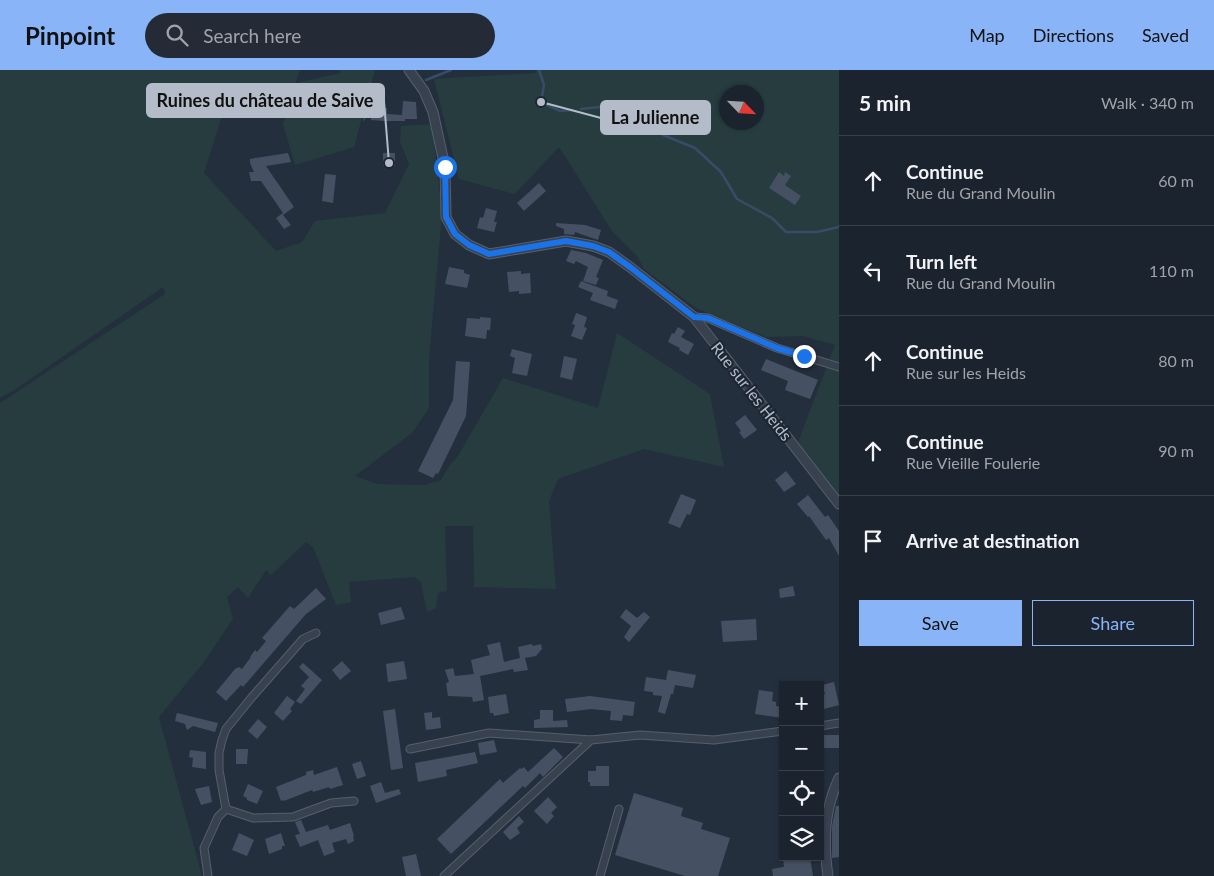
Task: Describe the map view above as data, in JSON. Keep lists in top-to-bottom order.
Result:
{
  "streets": {
    "street": ["Rue sur les Heids"]
  },
  "places": ["La Julienne", "Ruines du château de Saive"],
  "north": "bottom right",
  "page": {
    "header": "Pinpoint",
    "search": "Search here",
    "nav": ["Map", "Directions", "Saved"],
    "heading": ["5 min", "Walk · 340 m"],
    "list": [
      ["Continue", "Rue du Grand Moulin", "60 m"],
      ["Turn left", "Rue du Grand Moulin", "110 m"],
      ["Continue", "Rue sur les Heids", "80 m"],
      ["Continue", "Rue Vieille Foulerie", "90 m"],
      "Arrive at destination"
    ],
    "buttons": ["Save", "Share"],
    "map_buttons": ["+", "−"]
  }
}
